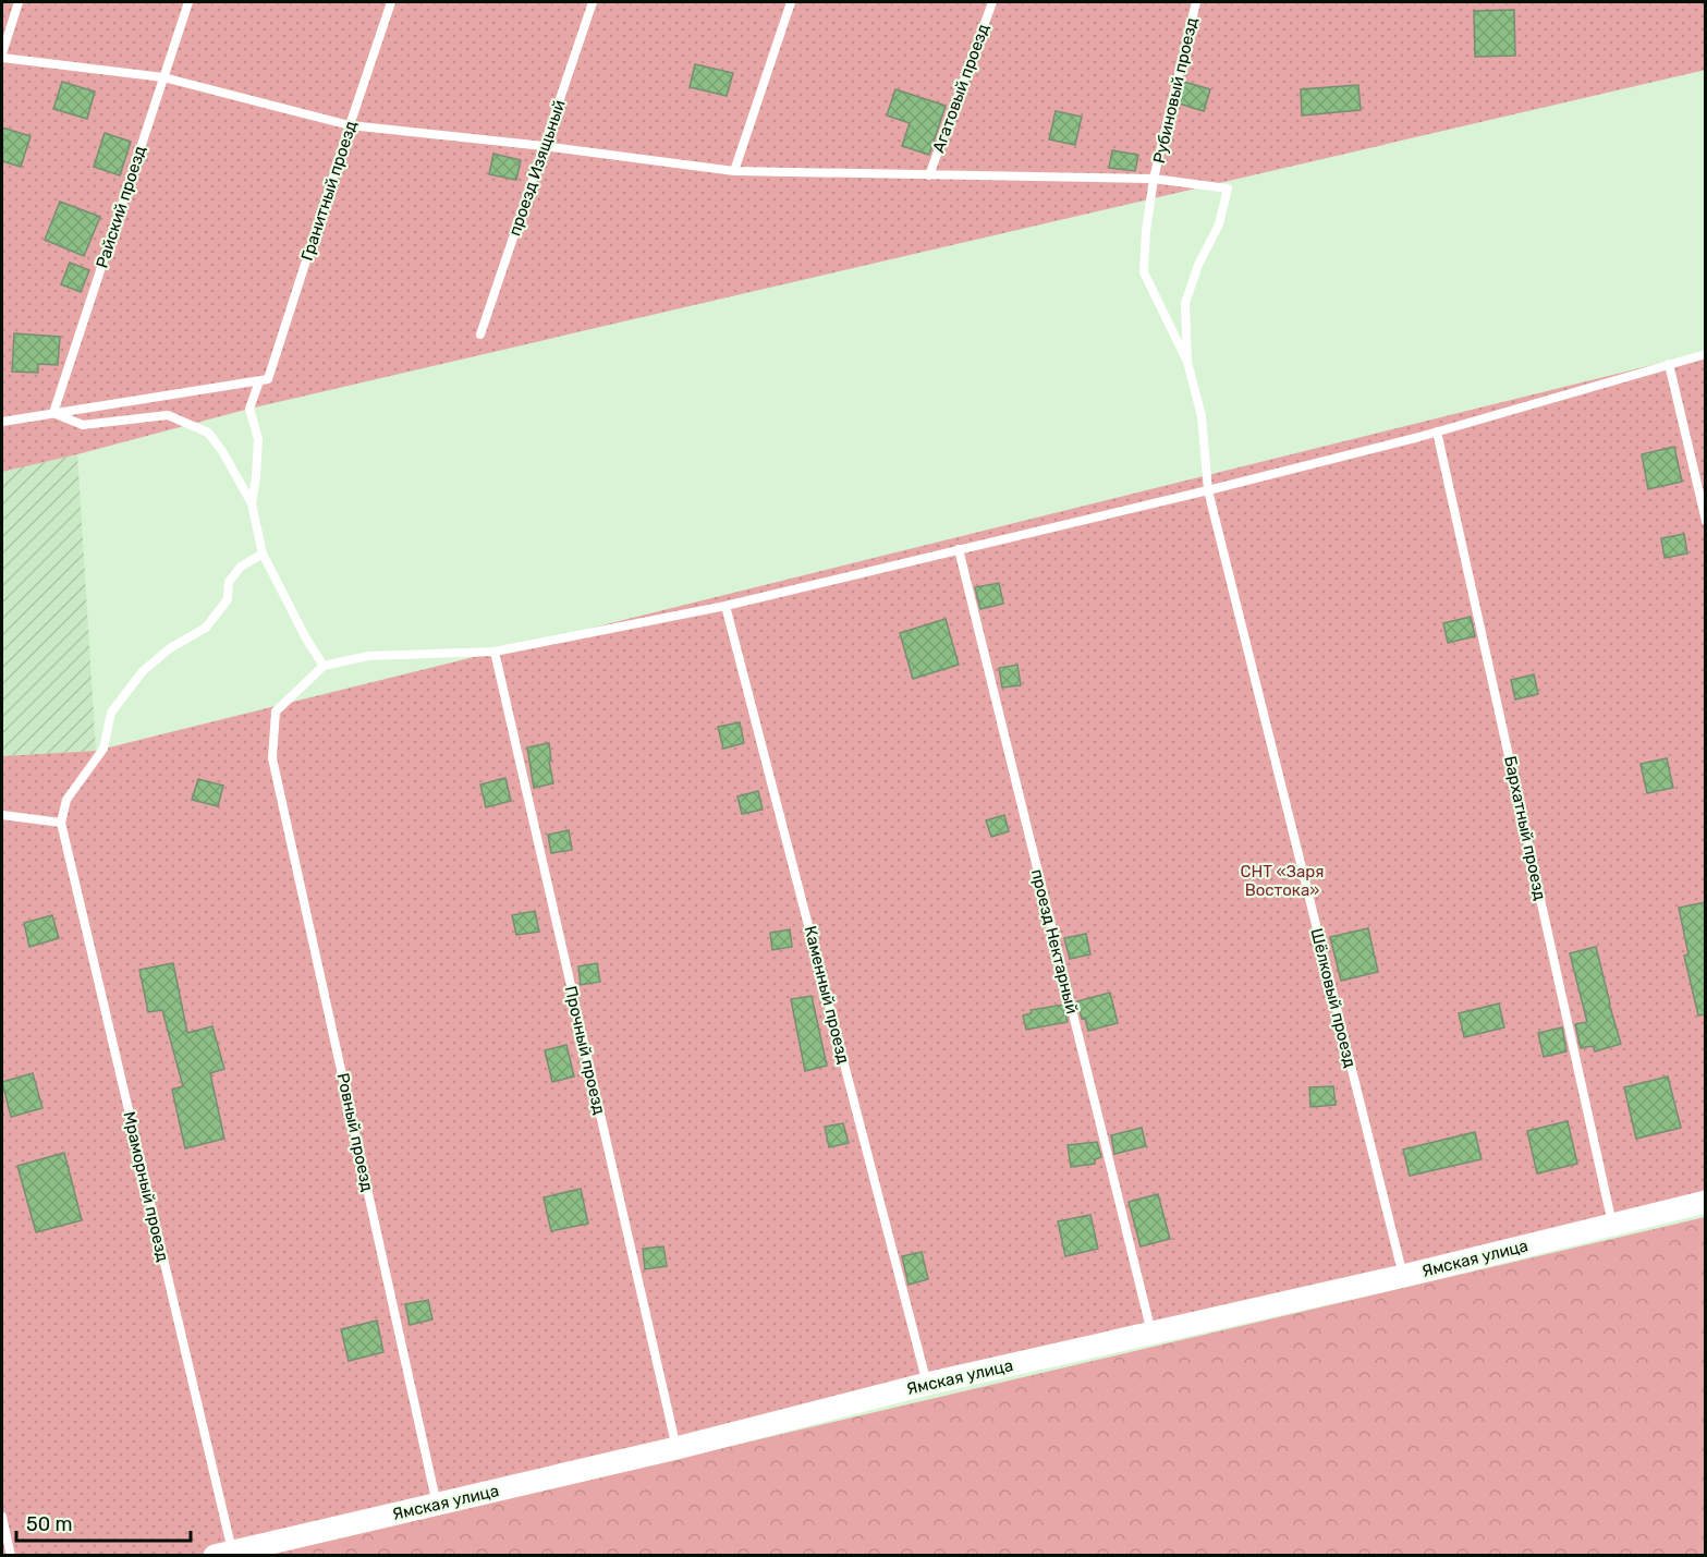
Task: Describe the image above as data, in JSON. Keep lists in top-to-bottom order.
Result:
{
  "streets": {
    "street": ["Ямская улица"],
    "lane": [
      "Агатовый проезд",
      "Рубиновый проезд",
      "проезд Изящьный",
      "Гранитный проезд",
      "Райский проезд",
      "Бархатный проезд",
      "проезд Нектарный",
      "Каменный проезд",
      "Шёлковый проезд",
      "Прочный проезд",
      "Ровный проезд",
      "Мраморный проезд"
    ]
  },
  "crossings": [
    ["Рубиновый проезд", "Шёлковый проезд"],
    ["Бархатный проезд", "Ямская улица"],
    ["проезд Нектарный", "Ямская улица"],
    ["Каменный проезд", "Ямская улица"],
    ["Шёлковый проезд", "Ямская улица"],
    ["Прочный проезд", "Ямская улица"],
    ["Ровный проезд", "Ямская улица"],
    ["Мраморный проезд", "Ямская улица"]
  ],
  "parks": ["СНТ «Заря Востока»"],
  "scale_bar": "50 m"
}
